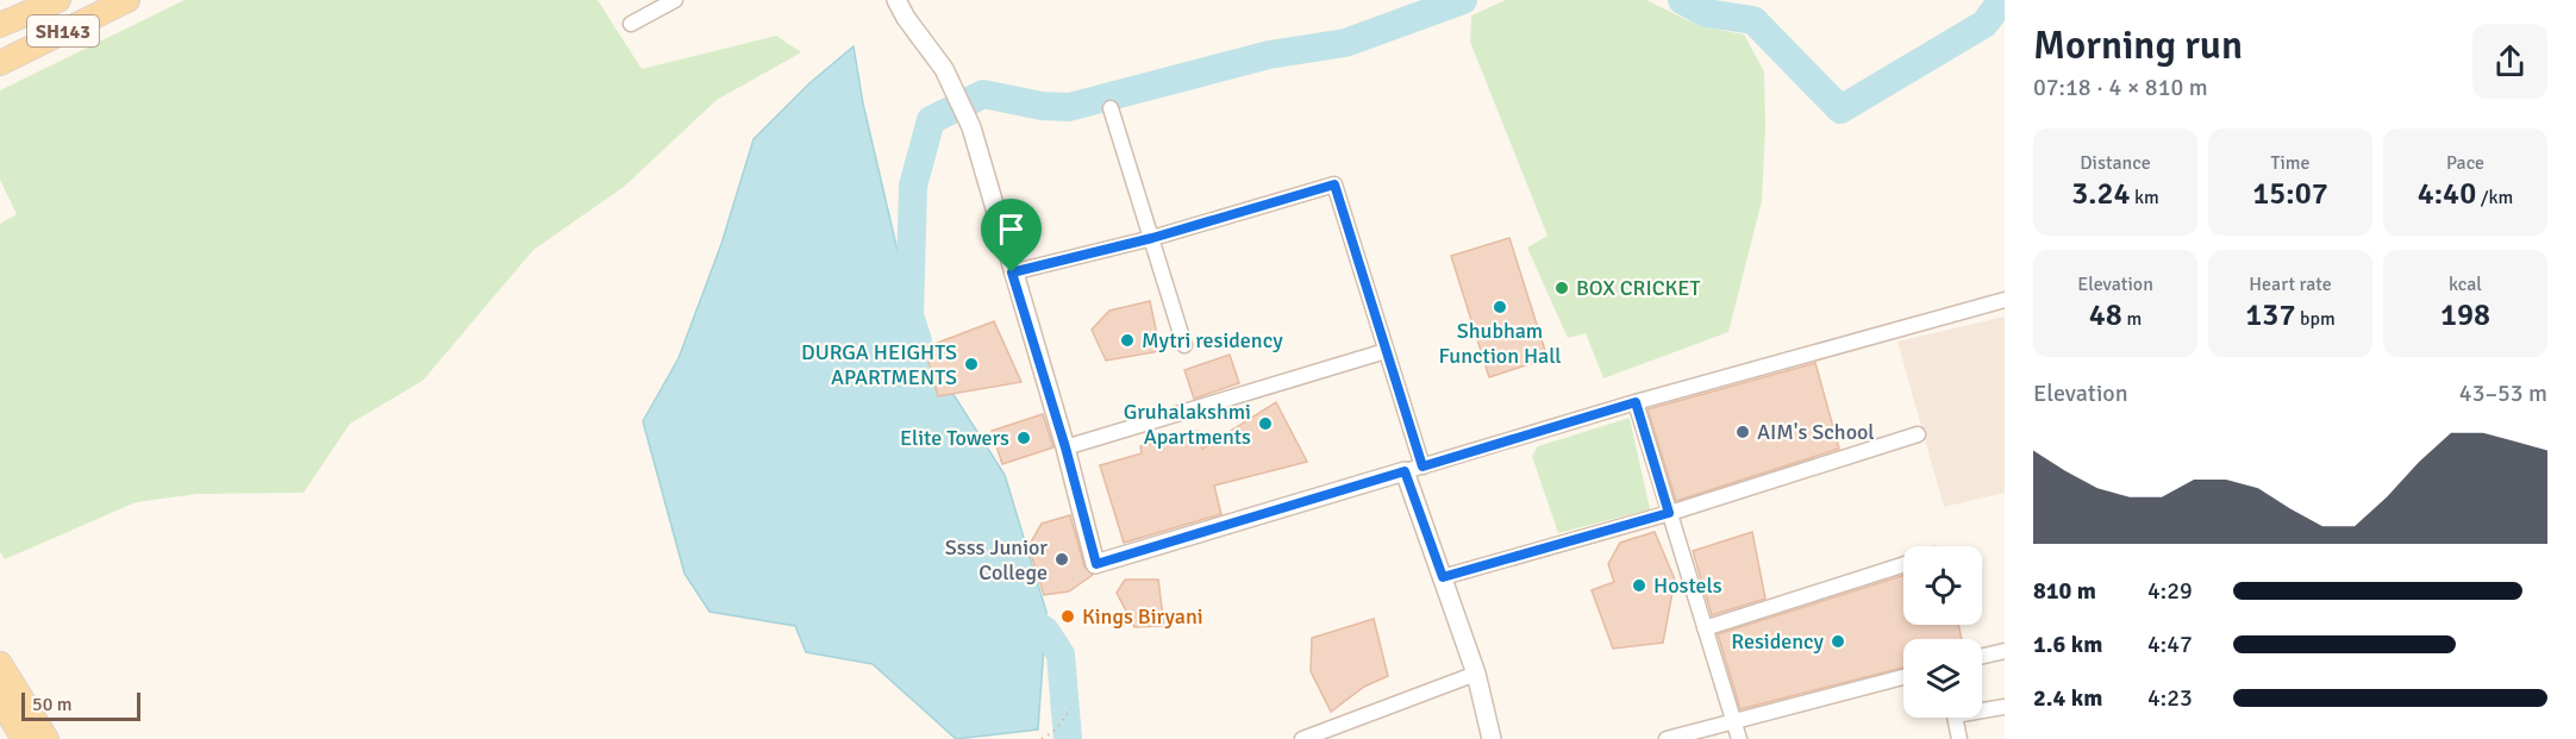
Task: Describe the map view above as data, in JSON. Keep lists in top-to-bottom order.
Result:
{
  "streets": {
    "main road": ["SH143"]
  },
  "places": [
    "BOX CRICKET",
    "Shubham Function Hall",
    "Mytri residency",
    "DURGA HEIGHTS APARTMENTS",
    "Gruhalakshmi Apartments",
    "AIM's School",
    "Elite Towers",
    "Ssss Junior College",
    "Hostels",
    "Kings Biryani",
    "Residency"
  ],
  "scale_bar": "50 m",
  "page": {
    "heading": ["Morning run", "07:18 · 4 × 810 m"],
    "stats": [
      ["Distance", "3.24 km"],
      ["Time", "15:07"],
      ["Pace", "4:40 /km"],
      ["Elevation", "48 m"],
      ["Heart rate", "137 bpm"],
      ["kcal", "198"]
    ],
    "chart": ["Elevation", "43–53 m"],
    "list": [
      {
        "name": "810 m",
        "note": "4:29"
      },
      {
        "name": "1.6 km",
        "note": "4:47"
      },
      {
        "name": "2.4 km",
        "note": "4:23"
      }
    ],
    "scale": "50 m"
  }
}
